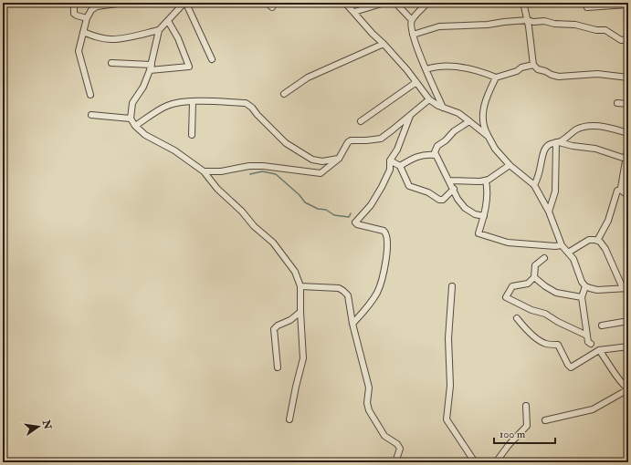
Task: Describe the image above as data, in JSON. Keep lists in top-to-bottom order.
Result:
{
  "scale_bar": "100 m",
  "north": "right"
}
